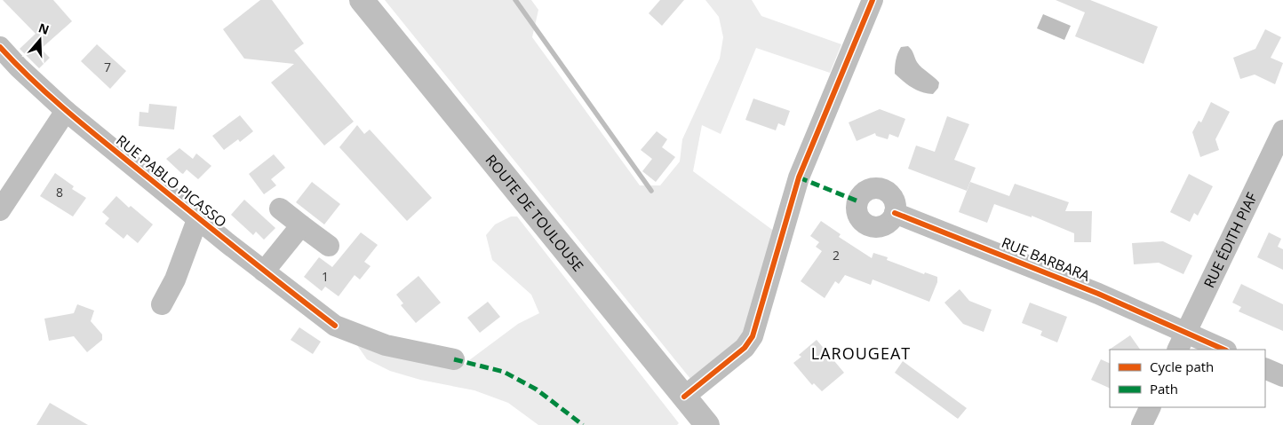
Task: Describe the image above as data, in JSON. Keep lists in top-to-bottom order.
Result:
{
  "streets": {
    "main road": ["ROUTE DE TOULOUSE"],
    "street": ["RUE PABLO PICASSO", "RUE ÉDITH PIAF", "RUE BARBARA"]
  },
  "crossings": [
    ["RUE ÉDITH PIAF", "RUE BARBARA"]
  ],
  "districts": ["LAROUGEAT"],
  "house_numbers": [
    "7",
    "8",
    "2",
    "1"
  ],
  "legend": ["Cycle path", "Path"],
  "north": "top"
}
